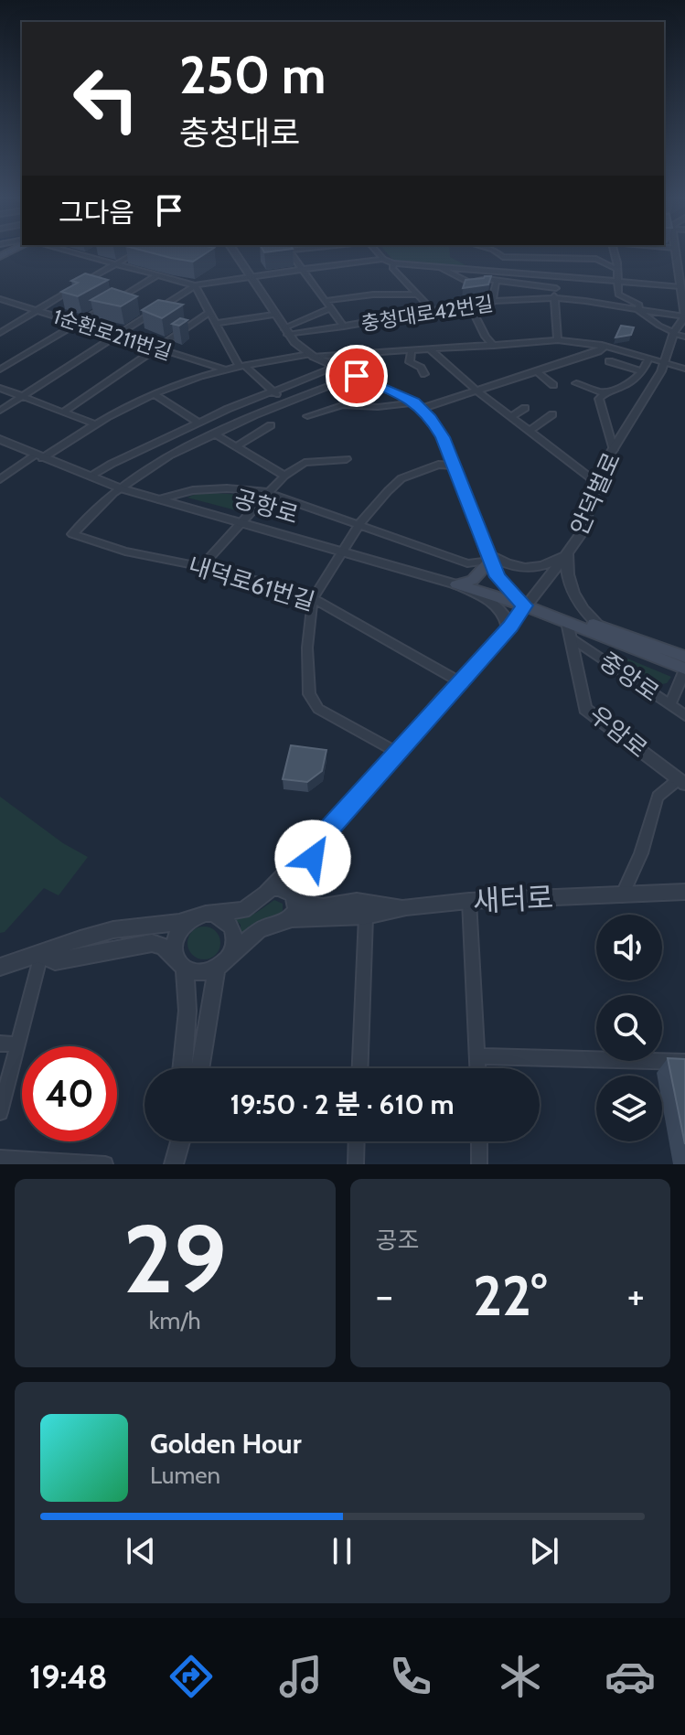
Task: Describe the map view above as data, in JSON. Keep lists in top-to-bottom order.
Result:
{
  "streets": {
    "main road": ["공항로"],
    "street": [
      "충청대로42번길",
      "1순환로211번길",
      "안덕벌로",
      "내덕로61번길",
      "중앙로",
      "우암로",
      "새터로"
    ]
  },
  "crossings": [
    ["충청대로42번길", "안덕벌로"],
    ["안덕벌로", "공항로"],
    ["안덕벌로", "내덕로61번길"],
    ["공항로", "내덕로61번길"],
    ["공항로", "우암로"],
    ["중앙로", "우암로"]
  ],
  "page": {
    "turn": ["250 m", "충청대로"],
    "then": "그다음",
    "limit": "40",
    "trip": "19:50 · 2 분 · 610 m",
    "tile": [
      ["29", "km/h"],
      "공조"
    ],
    "heat": ["−", "22°", "+"],
    "song": ["Golden Hour", "Lumen"],
    "tabs": "19:48"
  }
}
